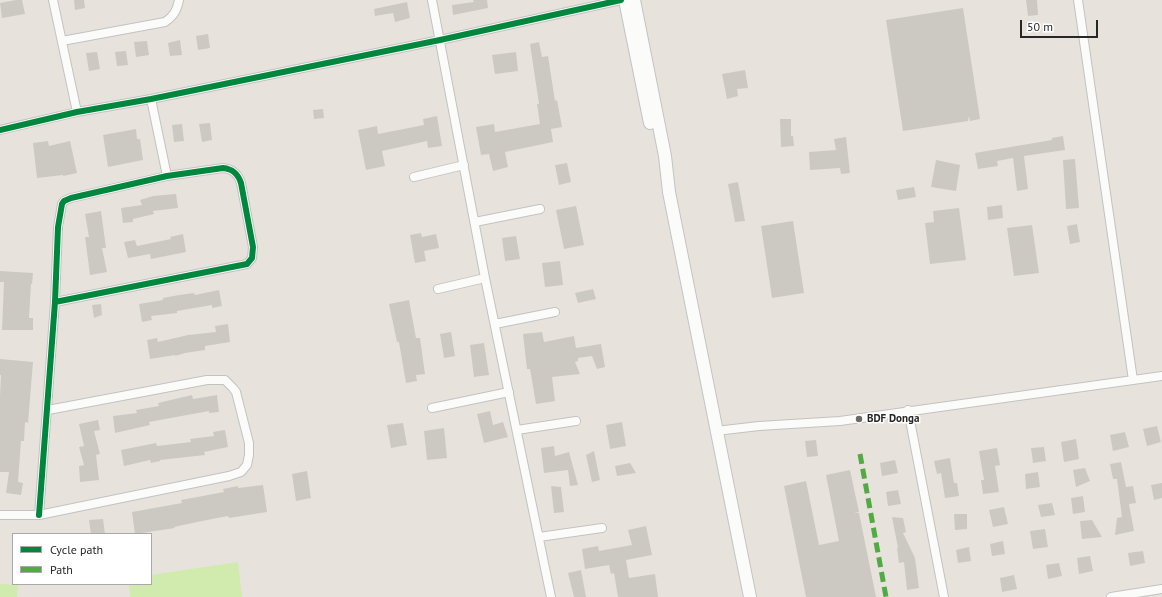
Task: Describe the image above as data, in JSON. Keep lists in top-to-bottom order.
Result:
{
  "places": ["BDF Donga"],
  "legend": ["Cycle path", "Path"],
  "scale_bar": "50 m"
}
